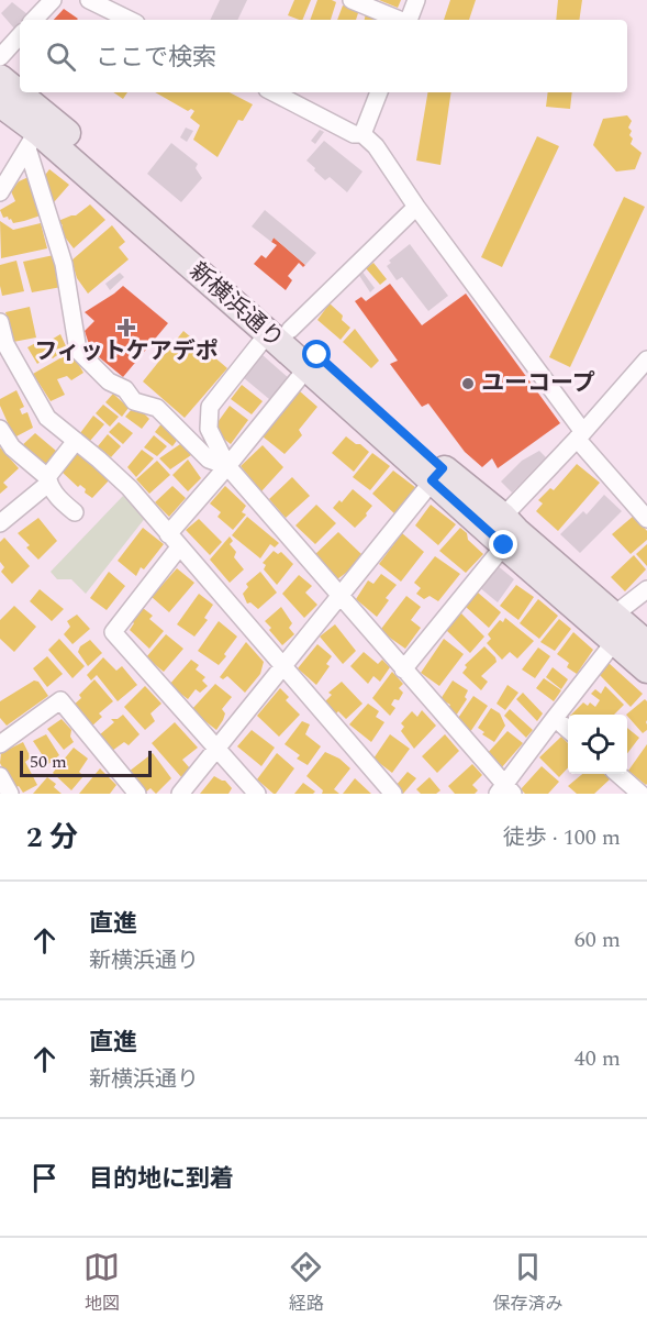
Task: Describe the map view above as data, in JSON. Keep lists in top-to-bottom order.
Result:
{
  "streets": {
    "main road": ["新横浜通り"]
  },
  "places": {
    "health": ["フィットケアデポ"],
    "other": ["ユーコープ"]
  },
  "scale_bar": "50 m",
  "page": {
    "search": "ここで検索",
    "scale": "50 m",
    "heading": ["2 分", "徒歩 · 100 m"],
    "list": [
      ["直進", "新横浜通り", "60 m"],
      ["直進", "新横浜通り", "40 m"],
      "目的地に到着"
    ],
    "nav": ["地図", "経路", "保存済み"]
  }
}
